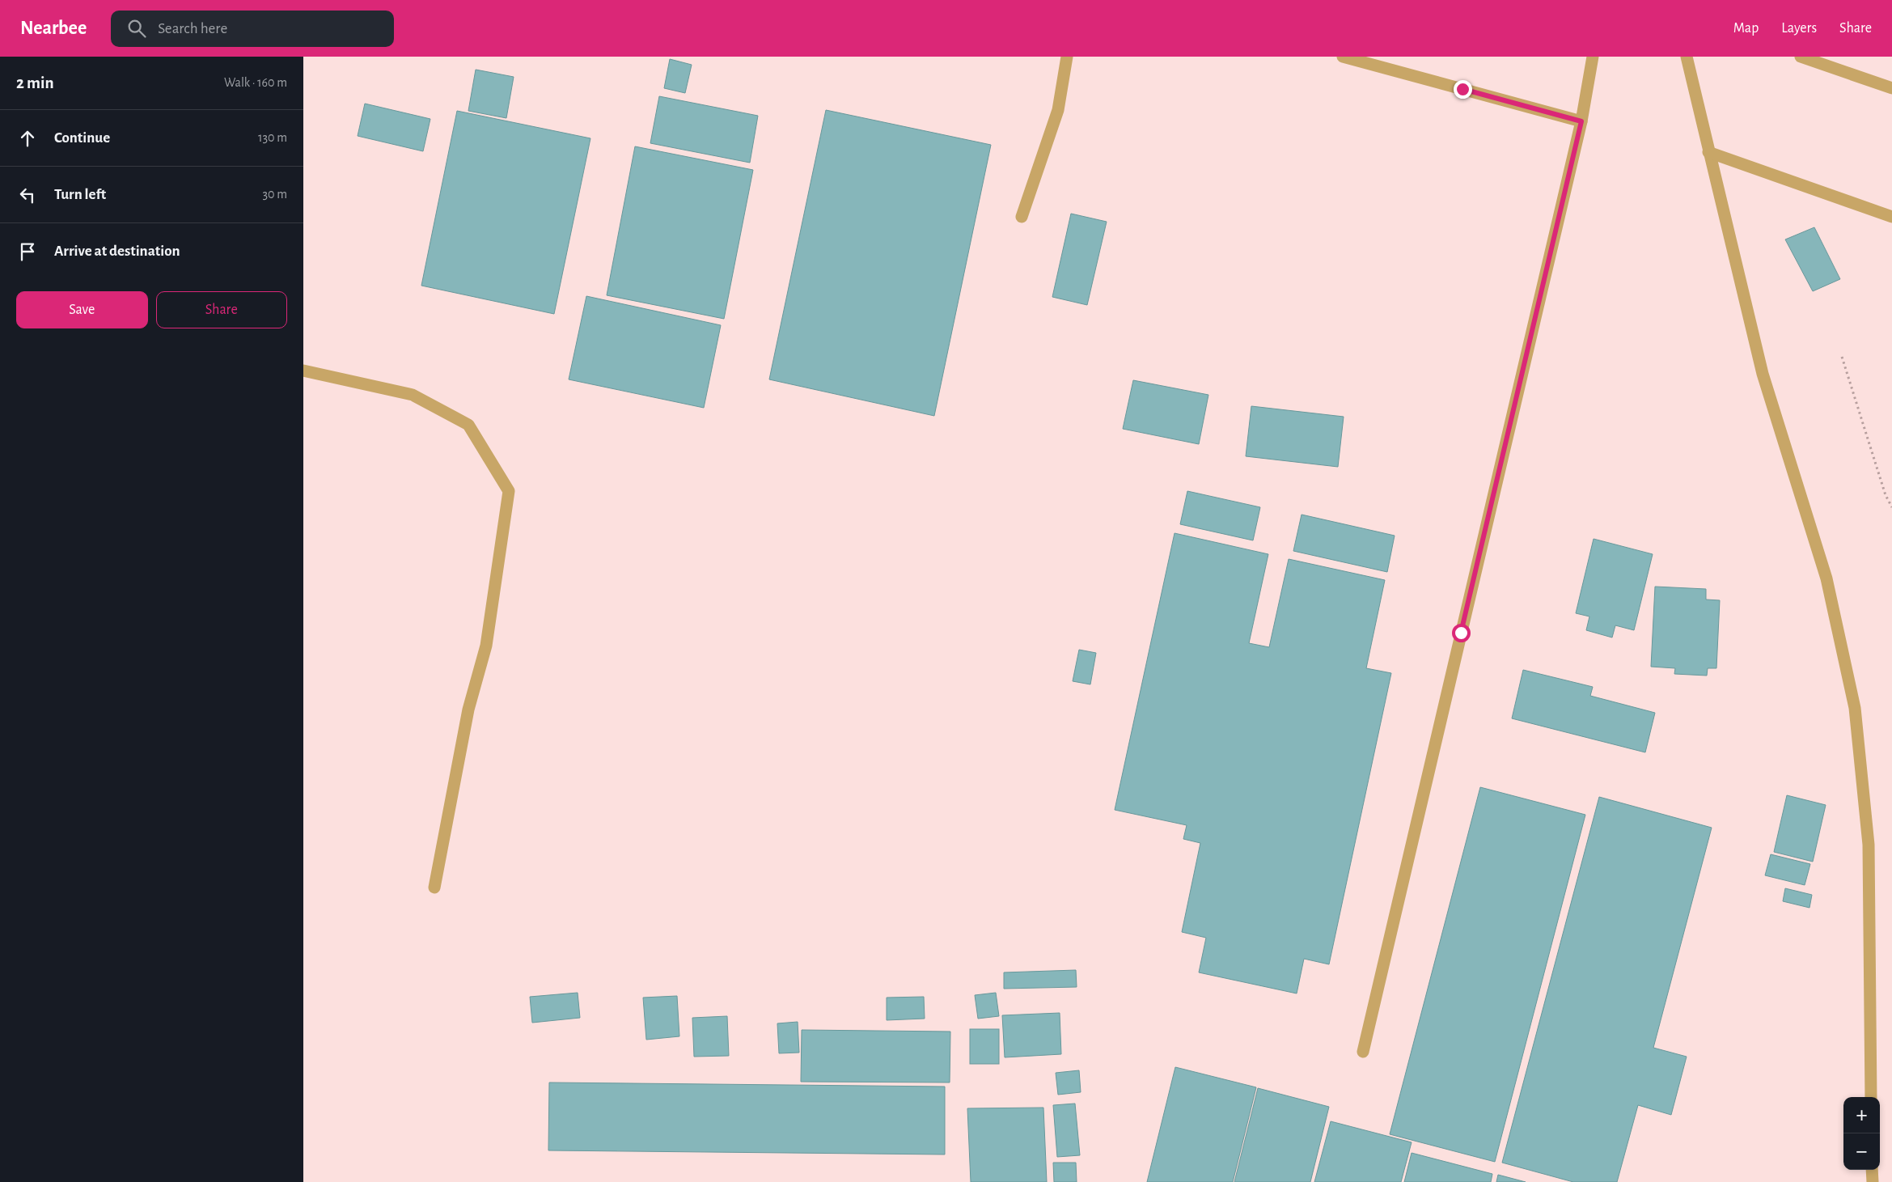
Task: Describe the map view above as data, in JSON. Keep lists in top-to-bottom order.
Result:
{
  "page": {
    "header": "Nearbee",
    "search": "Search here",
    "nav": ["Map", "Layers", "Share"],
    "heading": ["2 min", "Walk · 160 m"],
    "list": [
      ["Continue", "130 m"],
      ["Turn left", "30 m"],
      "Arrive at destination"
    ],
    "buttons": ["Save", "Share"],
    "map_buttons": ["+", "−"]
  }
}
